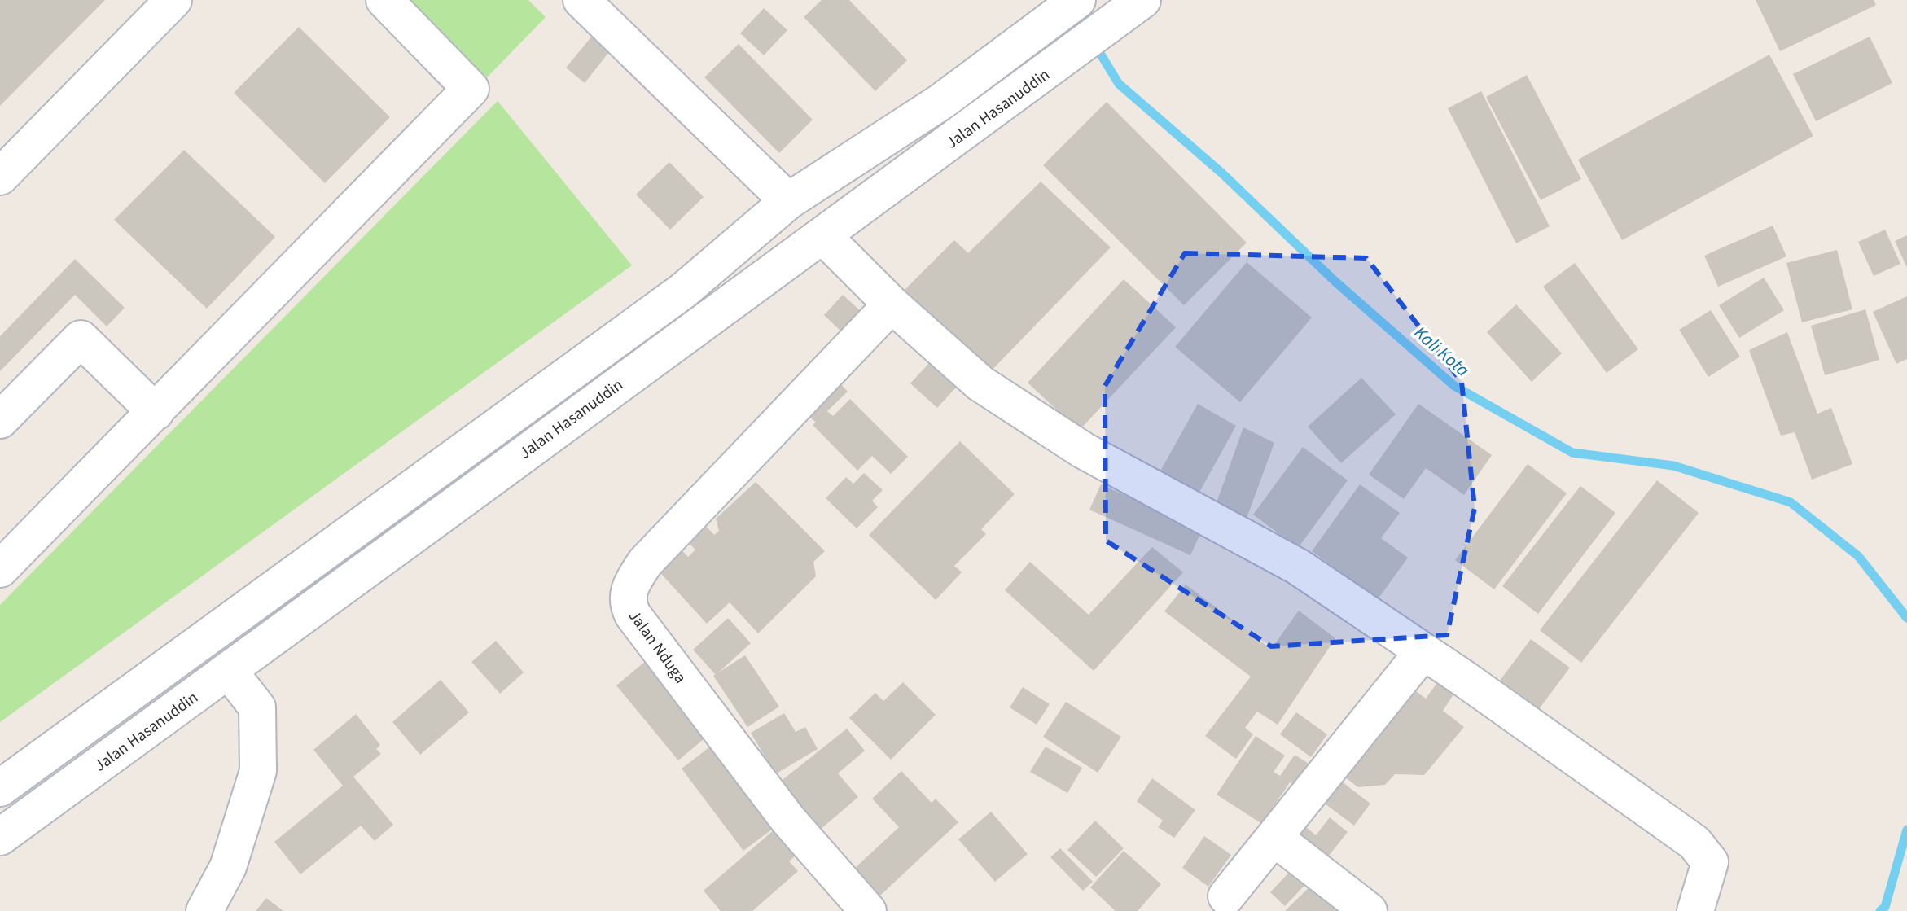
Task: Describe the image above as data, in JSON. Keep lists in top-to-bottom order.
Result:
{
  "streets": {
    "street": ["Jalan Hasanuddin", "Jalan Nduga"]
  },
  "water": ["Kali Kota"]
}
